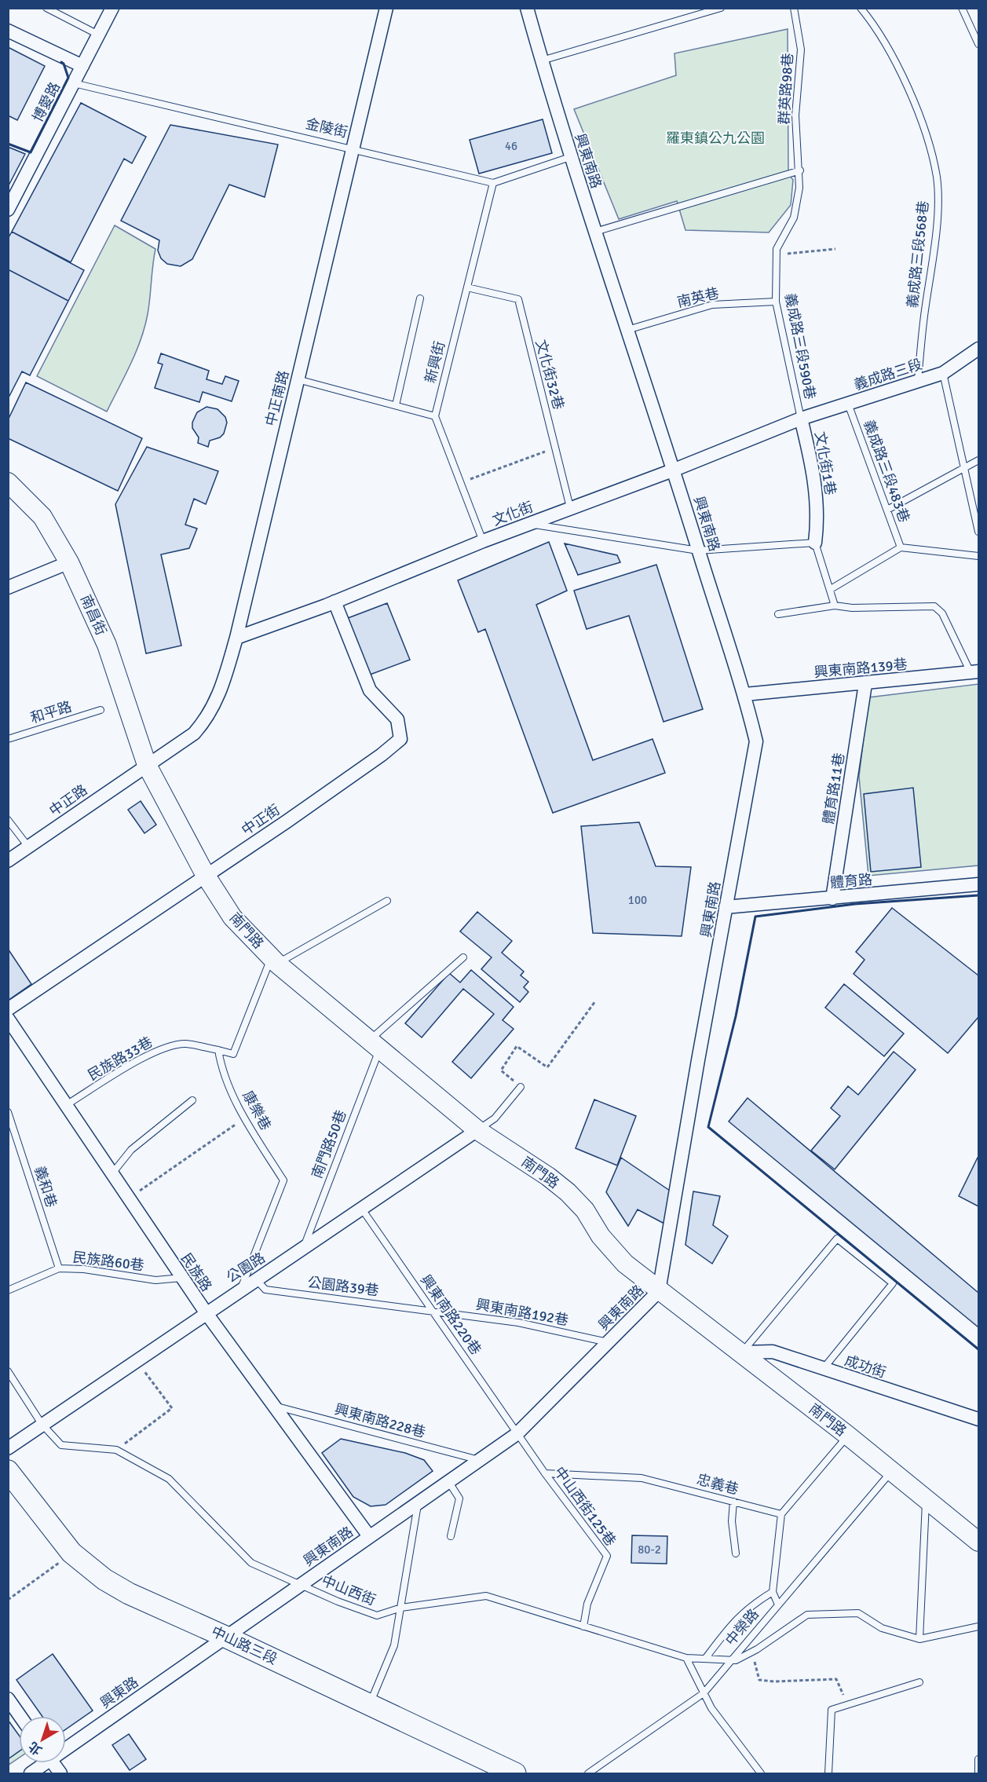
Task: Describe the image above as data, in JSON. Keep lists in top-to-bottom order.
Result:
{
  "streets": {
    "main road": ["中山路三段"],
    "street": [
      "博愛路",
      "興東南路",
      "義成路三段",
      "中正南路",
      "文化街1巷",
      "文化街",
      "南昌街",
      "興東南路139巷",
      "體育路11巷",
      "中正路",
      "中正街",
      "體育路",
      "南門路",
      "公園路",
      "民族路",
      "成功街",
      "興東路"
    ],
    "lane": [
      "群英路98巷",
      "金陵街",
      "義成路三段568巷",
      "南英巷",
      "義成路三段590巷",
      "新興街",
      "文化街32巷",
      "義成路三段483巷",
      "和平路",
      "民族路33巷",
      "康樂巷",
      "南門路50巷",
      "義和巷",
      "民族路60巷",
      "公園路39巷",
      "興東南路192巷",
      "興東南路220巷",
      "興東南路228巷",
      "忠義巷",
      "中山西街125巷",
      "中山西街",
      "中榮路"
    ]
  },
  "crossings": [
    ["群英路98巷", "義成路三段590巷"],
    ["博愛路", "金陵街"],
    ["金陵街", "新興街"],
    ["金陵街", "中正南路"],
    ["興東南路", "南英巷"],
    ["興東南路", "文化街"],
    ["興東南路", "興東南路139巷"],
    ["興東南路", "體育路"],
    ["興東南路", "南門路"],
    ["興東南路", "民族路"],
    ["興東南路", "興東南路192巷"],
    ["興東南路", "興東南路220巷"],
    ["興東南路", "興東南路228巷"],
    ["興東南路", "中山西街125巷"],
    ["興東南路", "中山西街"],
    ["興東南路", "中山路三段"],
    ["興東南路", "興東路"],
    ["義成路三段568巷", "義成路三段"],
    ["南英巷", "義成路三段590巷"],
    ["義成路三段590巷", "義成路三段"],
    ["義成路三段590巷", "文化街1巷"],
    ["義成路三段590巷", "文化街"],
    ["新興街", "文化街32巷"],
    ["文化街32巷", "文化街"],
    ["義成路三段", "文化街1巷"],
    ["義成路三段", "義成路三段483巷"],
    ["義成路三段", "文化街"],
    ["中正南路", "文化街"],
    ["中正南路", "南昌街"],
    ["中正南路", "中正路"],
    ["中正南路", "南門路"],
    ["文化街1巷", "文化街"],
    ["文化街", "中正街"],
    ["南昌街", "中正路"],
    ["南昌街", "南門路"],
    ["興東南路139巷", "體育路11巷"],
    ["體育路11巷", "體育路"],
    ["中正路", "南門路"],
    ["中正街", "南門路"],
    ["南門路", "南門路50巷"],
    ["南門路", "公園路"],
    ["南門路", "成功街"],
    ["南門路", "中榮路"],
    ["民族路33巷", "康樂巷"],
    ["民族路33巷", "民族路"],
    ["康樂巷", "公園路"],
    ["南門路50巷", "公園路"],
    ["義和巷", "民族路60巷"],
    ["民族路60巷", "民族路"],
    ["公園路", "民族路"],
    ["公園路", "公園路39巷"],
    ["公園路", "興東南路220巷"],
    ["公園路", "中山西街"],
    ["民族路", "興東南路228巷"],
    ["公園路39巷", "興東南路192巷"],
    ["公園路39巷", "興東南路220巷"],
    ["興東南路192巷", "興東南路220巷"],
    ["興東南路220巷", "中山西街125巷"],
    ["忠義巷", "中山西街125巷"],
    ["中山西街125巷", "中山西街"],
    ["中山西街", "中榮路"],
    ["中山路三段", "興東路"]
  ],
  "parks": ["羅東鎮公九公園"],
  "house_numbers": ["46", "100", "80-2"],
  "north": "bottom left"
}
